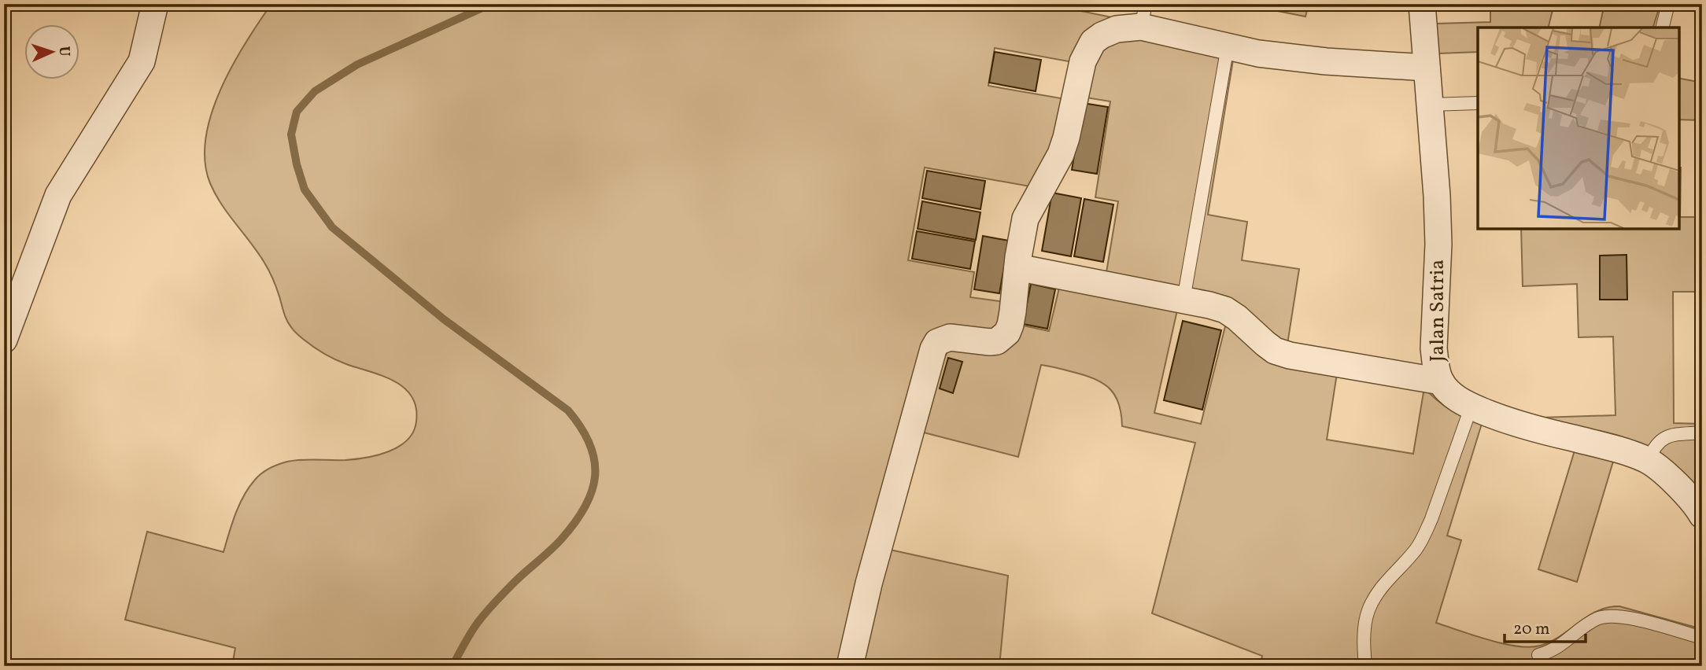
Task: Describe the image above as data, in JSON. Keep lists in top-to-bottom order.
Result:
{
  "streets": {
    "street": ["Jalan Satria"]
  },
  "scale_bar": "20 m",
  "north": "right"
}
